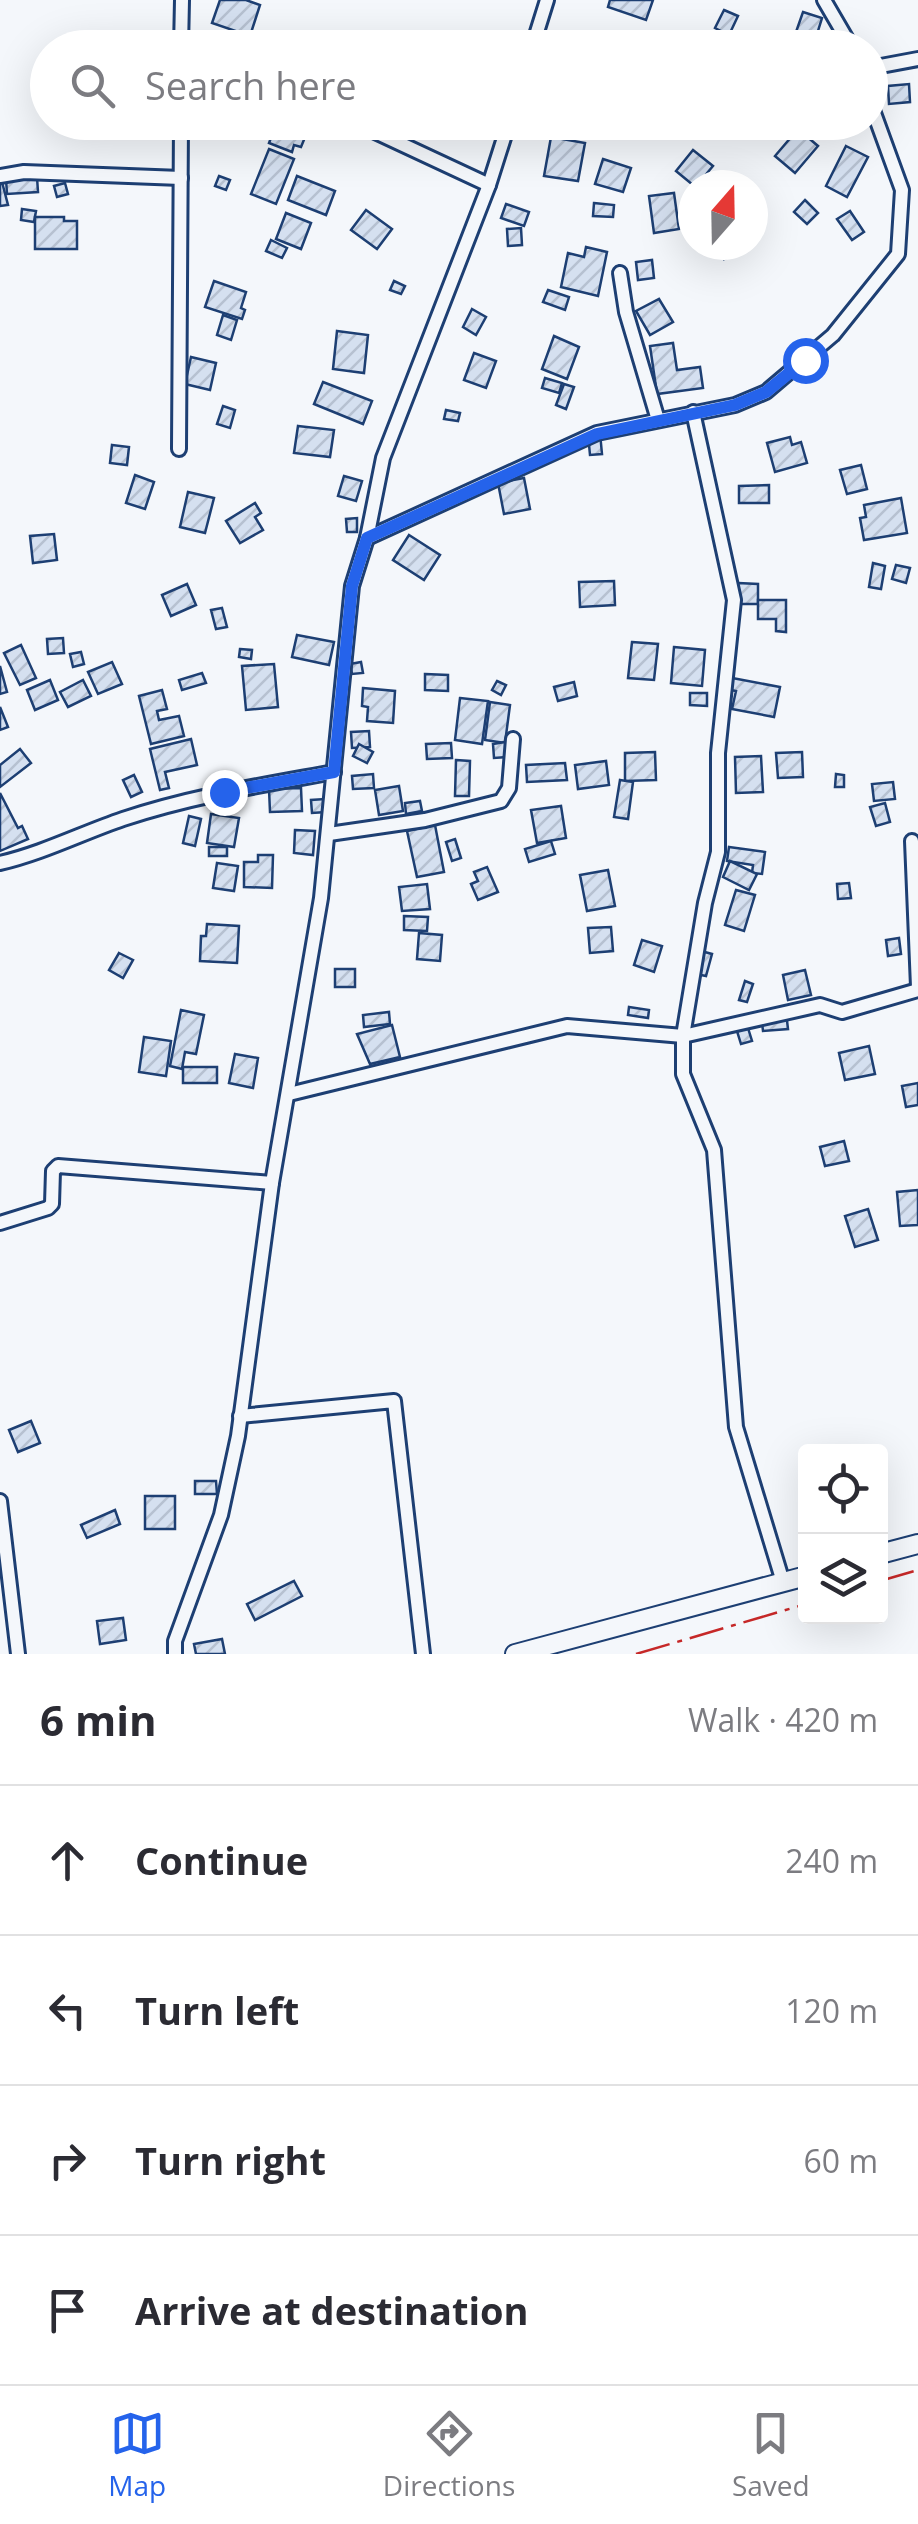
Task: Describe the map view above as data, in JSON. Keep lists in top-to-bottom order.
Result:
{
  "north": "top",
  "page": {
    "search": "Search here",
    "heading": ["6 min", "Walk · 420 m"],
    "list": [
      ["Continue", "240 m"],
      ["Turn left", "120 m"],
      ["Turn right", "60 m"],
      "Arrive at destination"
    ],
    "nav": ["Map", "Directions", "Saved"]
  }
}
